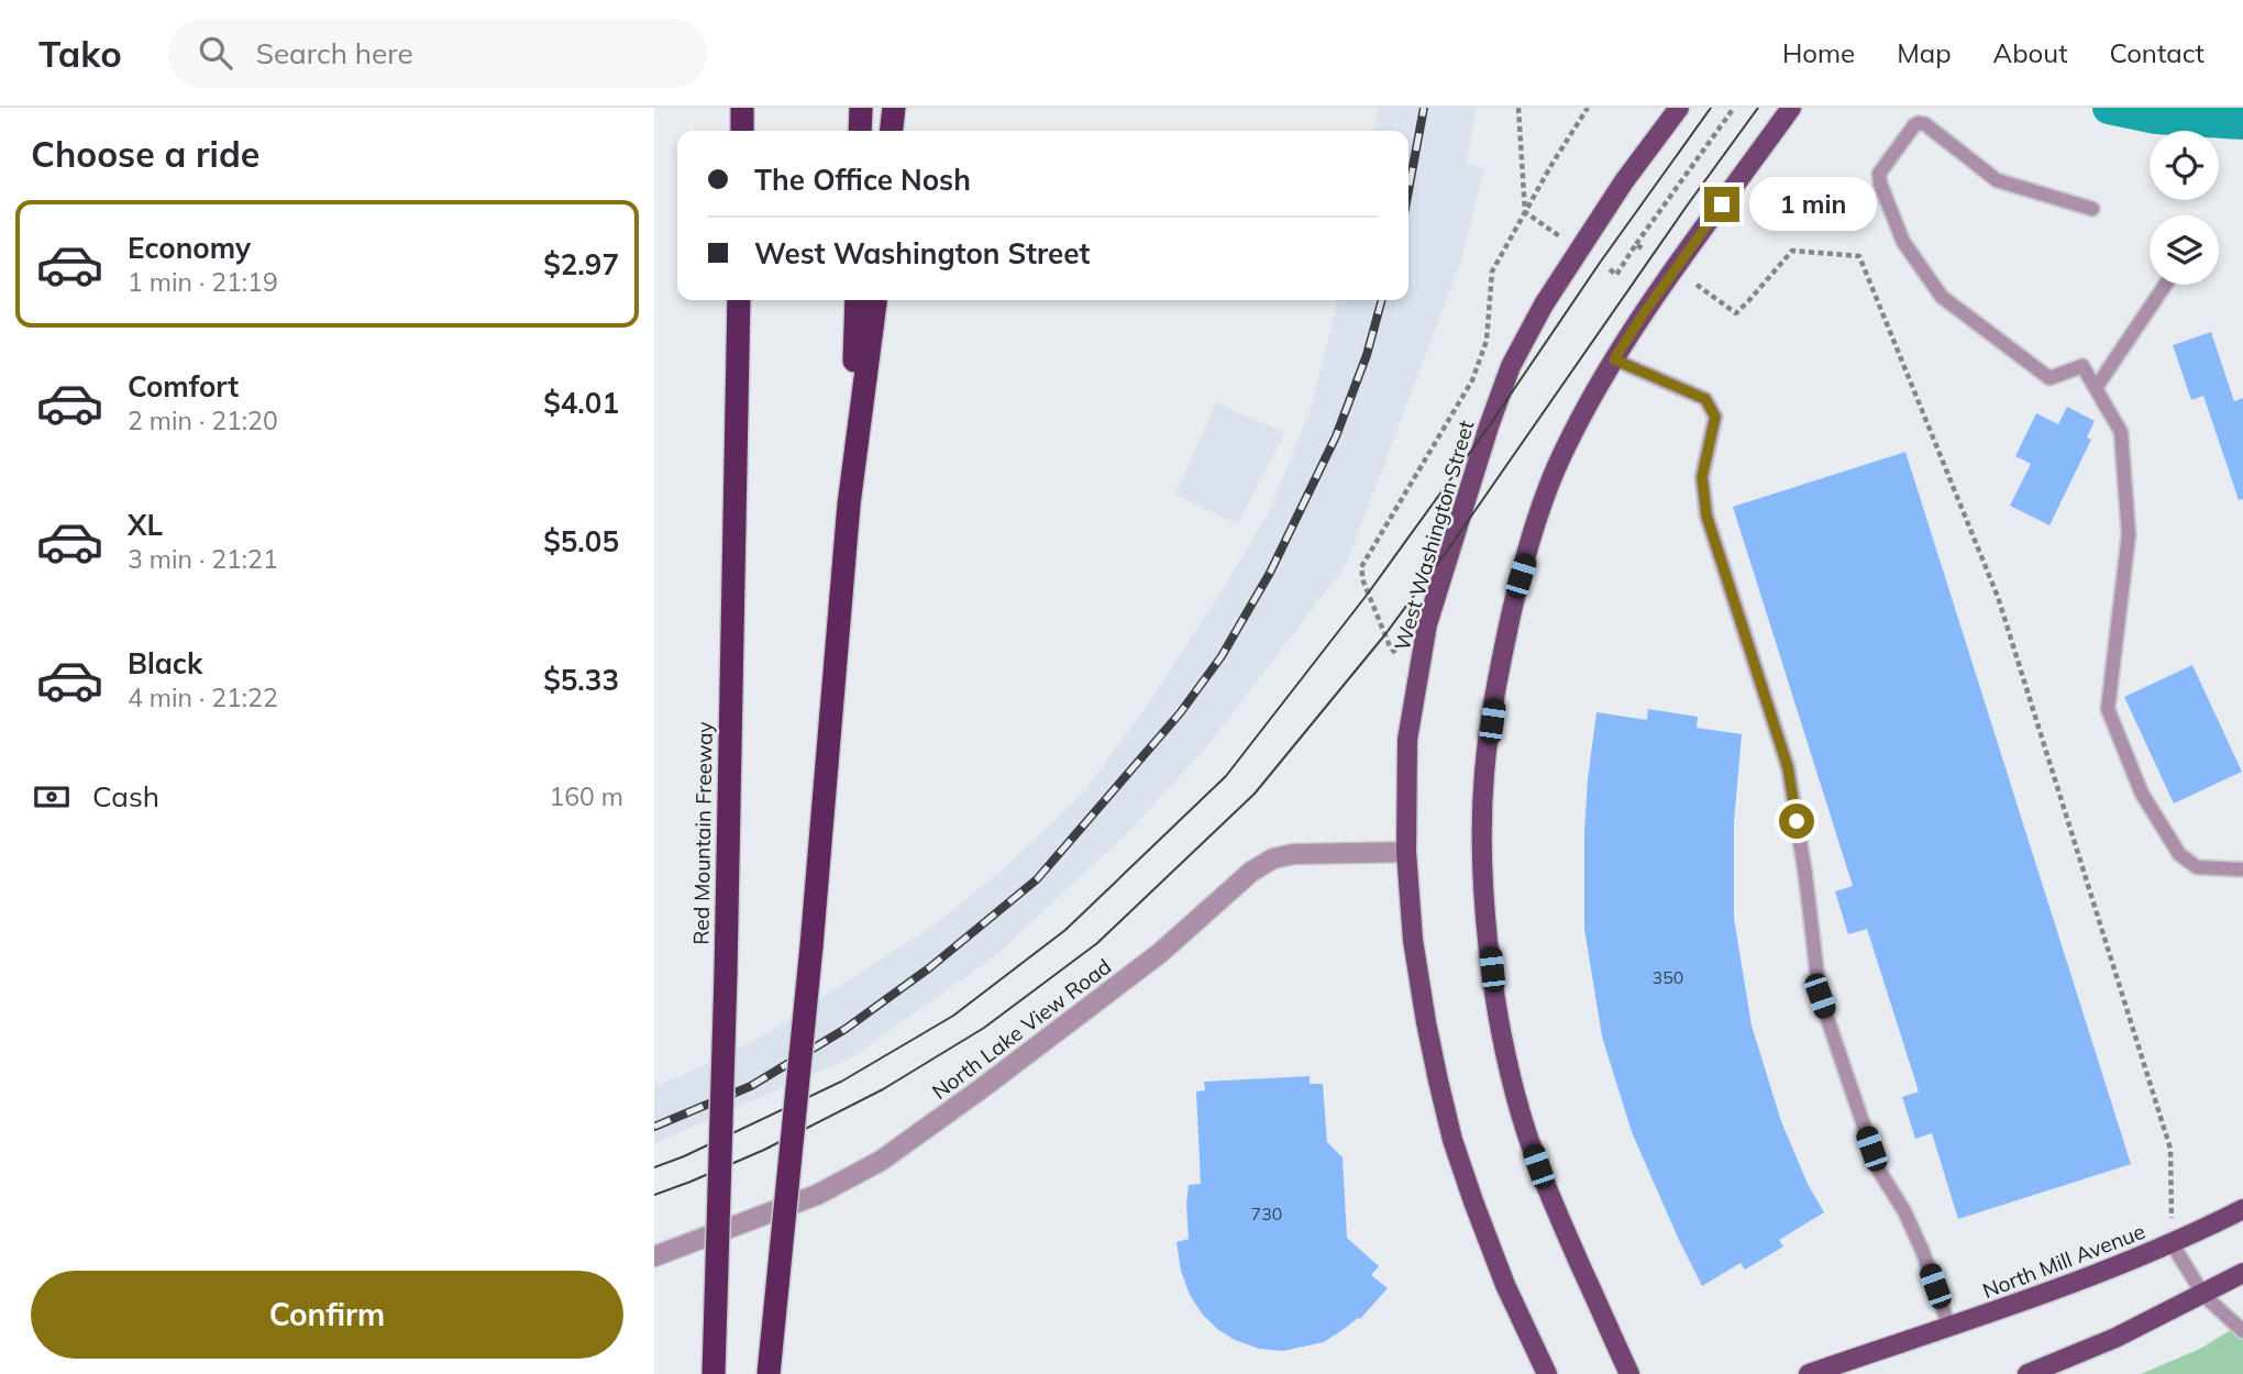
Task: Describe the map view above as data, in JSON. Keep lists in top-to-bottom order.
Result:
{
  "streets": {
    "highway": ["Red Mountain Freeway"],
    "main road": ["West Washington Street", "North Mill Avenue"],
    "street": ["North Lake View Road"]
  },
  "crossings": [
    ["West Washington Street", "North Lake View Road"]
  ],
  "house_numbers": ["350", "730"],
  "page": {
    "header": "Tako",
    "search": "Search here",
    "nav": [
      "Home",
      "Map",
      "About",
      "Contact"
    ],
    "heading": "Choose a ride",
    "banner": ["The Office Nosh", "West Washington Street"],
    "bubble": "1 min",
    "list": [
      {
        "name": "Economy",
        "note": "1 min · 21:19",
        "value": "$2.97"
      },
      {
        "name": "Comfort",
        "note": "2 min · 21:20",
        "value": "$4.01"
      },
      {
        "name": "XL",
        "note": "3 min · 21:21",
        "value": "$5.05"
      },
      {
        "name": "Black",
        "note": "4 min · 21:22",
        "value": "$5.33"
      }
    ],
    "pay": ["Cash", "160 m"],
    "buttons": "Confirm"
  }
}
